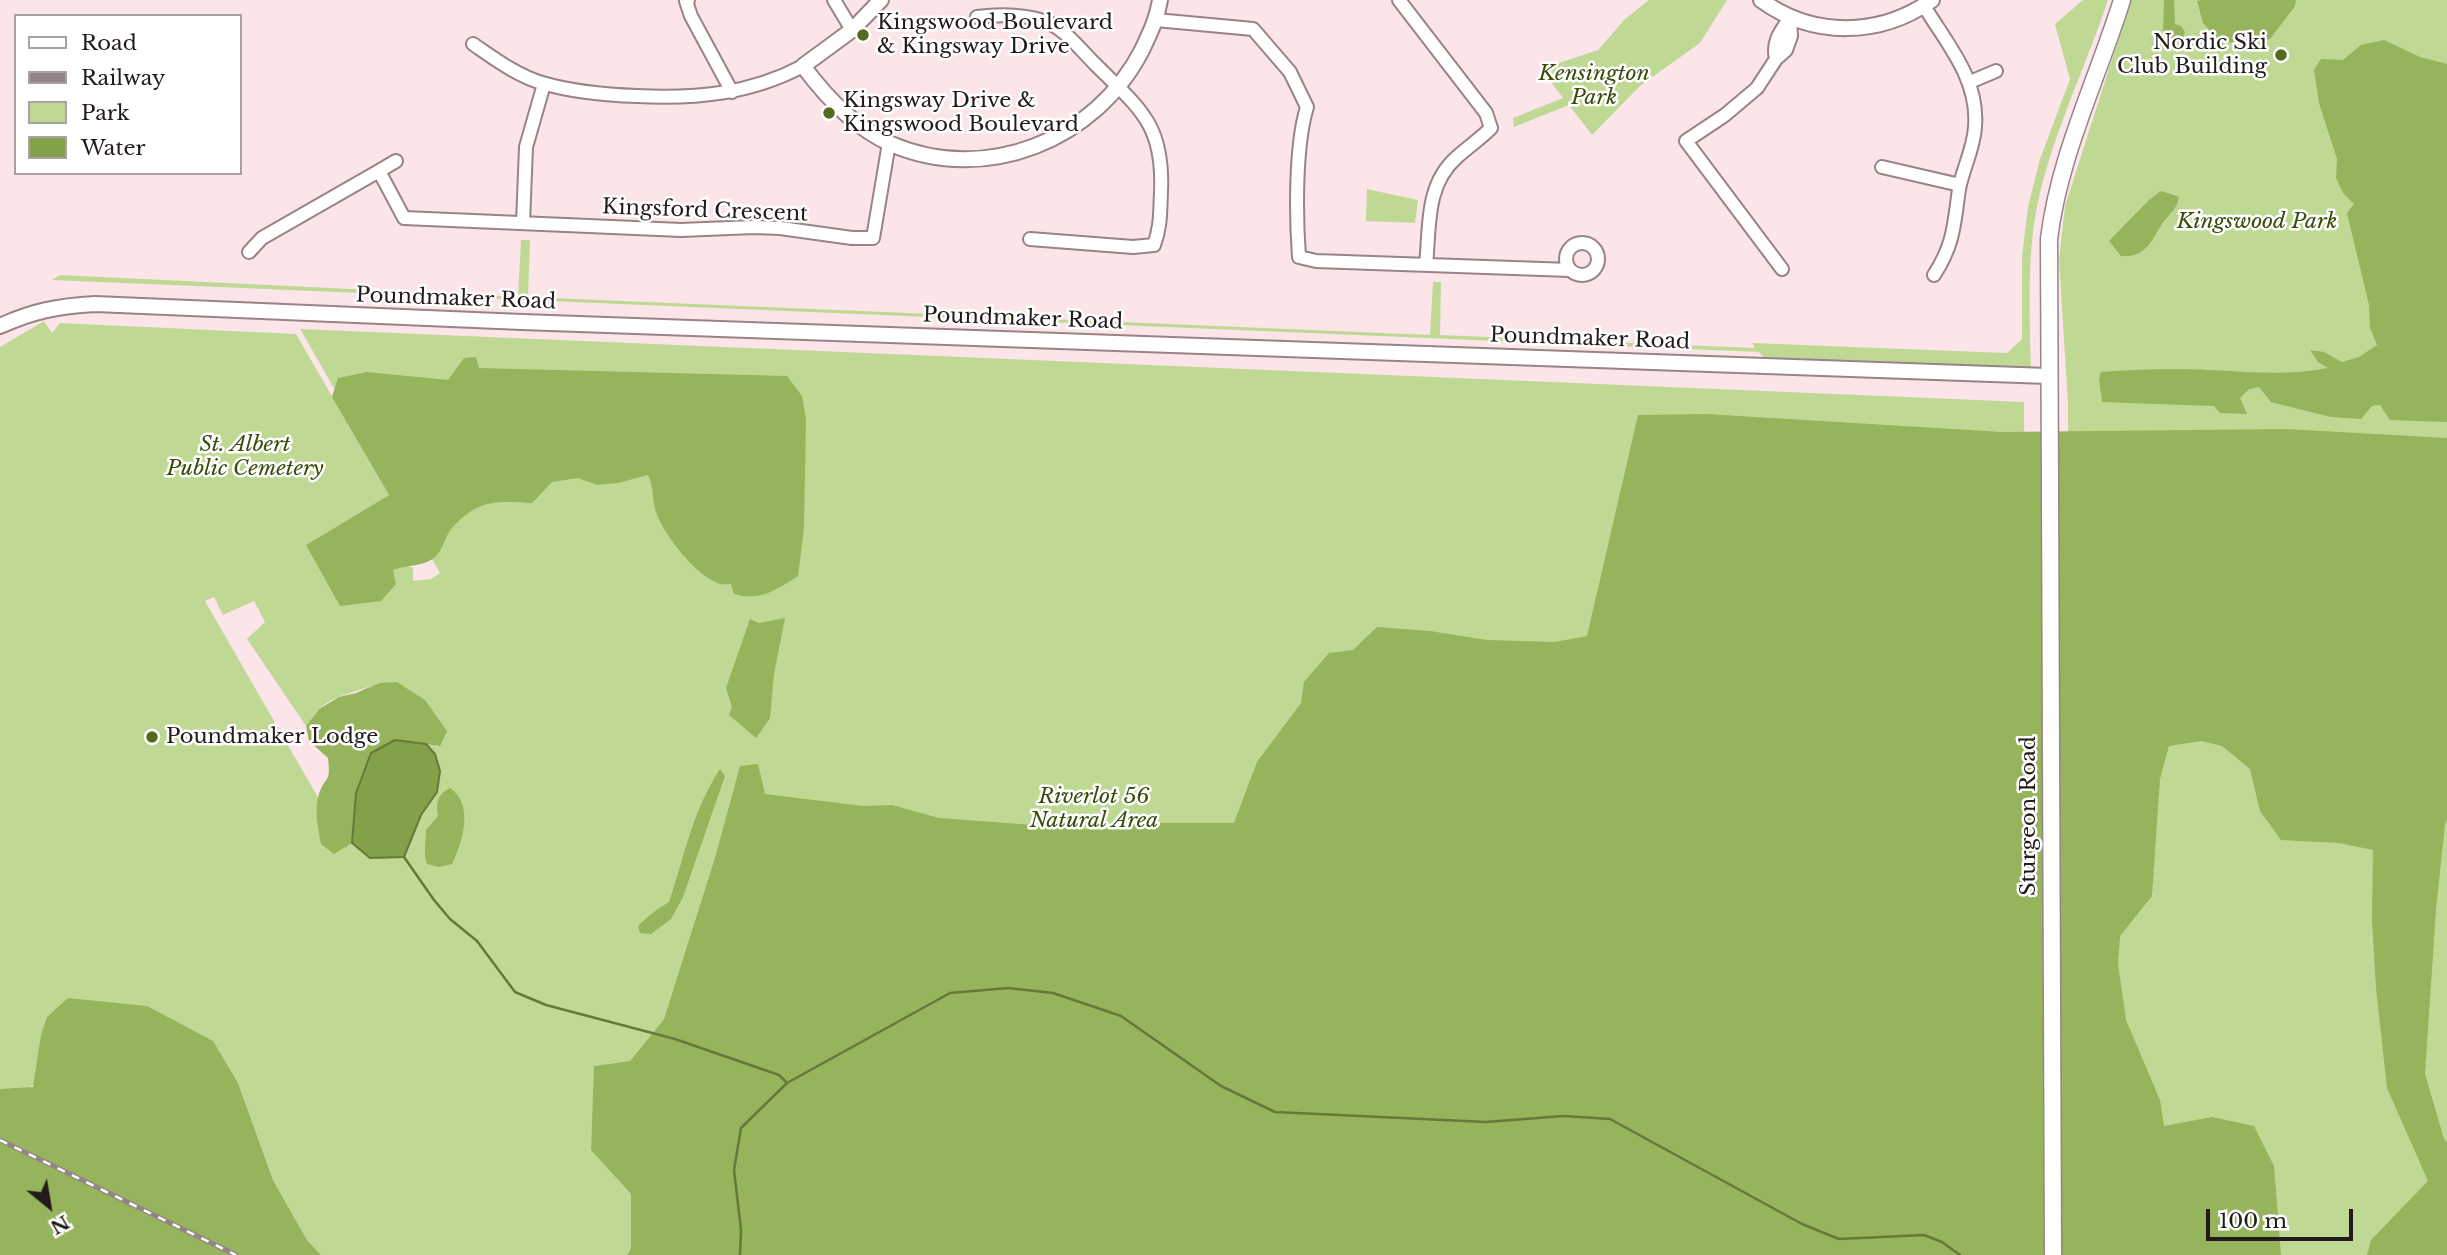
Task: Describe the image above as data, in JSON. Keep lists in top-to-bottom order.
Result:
{
  "streets": {
    "main road": ["Sturgeon Road"],
    "street": ["Kingsford Crescent", "Poundmaker Road"]
  },
  "crossings": [
    ["Poundmaker Road", "Sturgeon Road"]
  ],
  "parks": [
    "Kensington Park",
    "Kingswood Park",
    "St. Albert Public Cemetery",
    "Riverlot 56 Natural Area"
  ],
  "places": [
    "Kingswood Boulevard & Kingsway Drive",
    "Nordic Ski Club Building",
    "Kingsway Drive & Kingswood Boulevard",
    "Poundmaker Lodge"
  ],
  "legend": [
    "Road",
    "Railway",
    "Park",
    "Water"
  ],
  "scale_bar": "100 m",
  "north": "bottom right"
}
